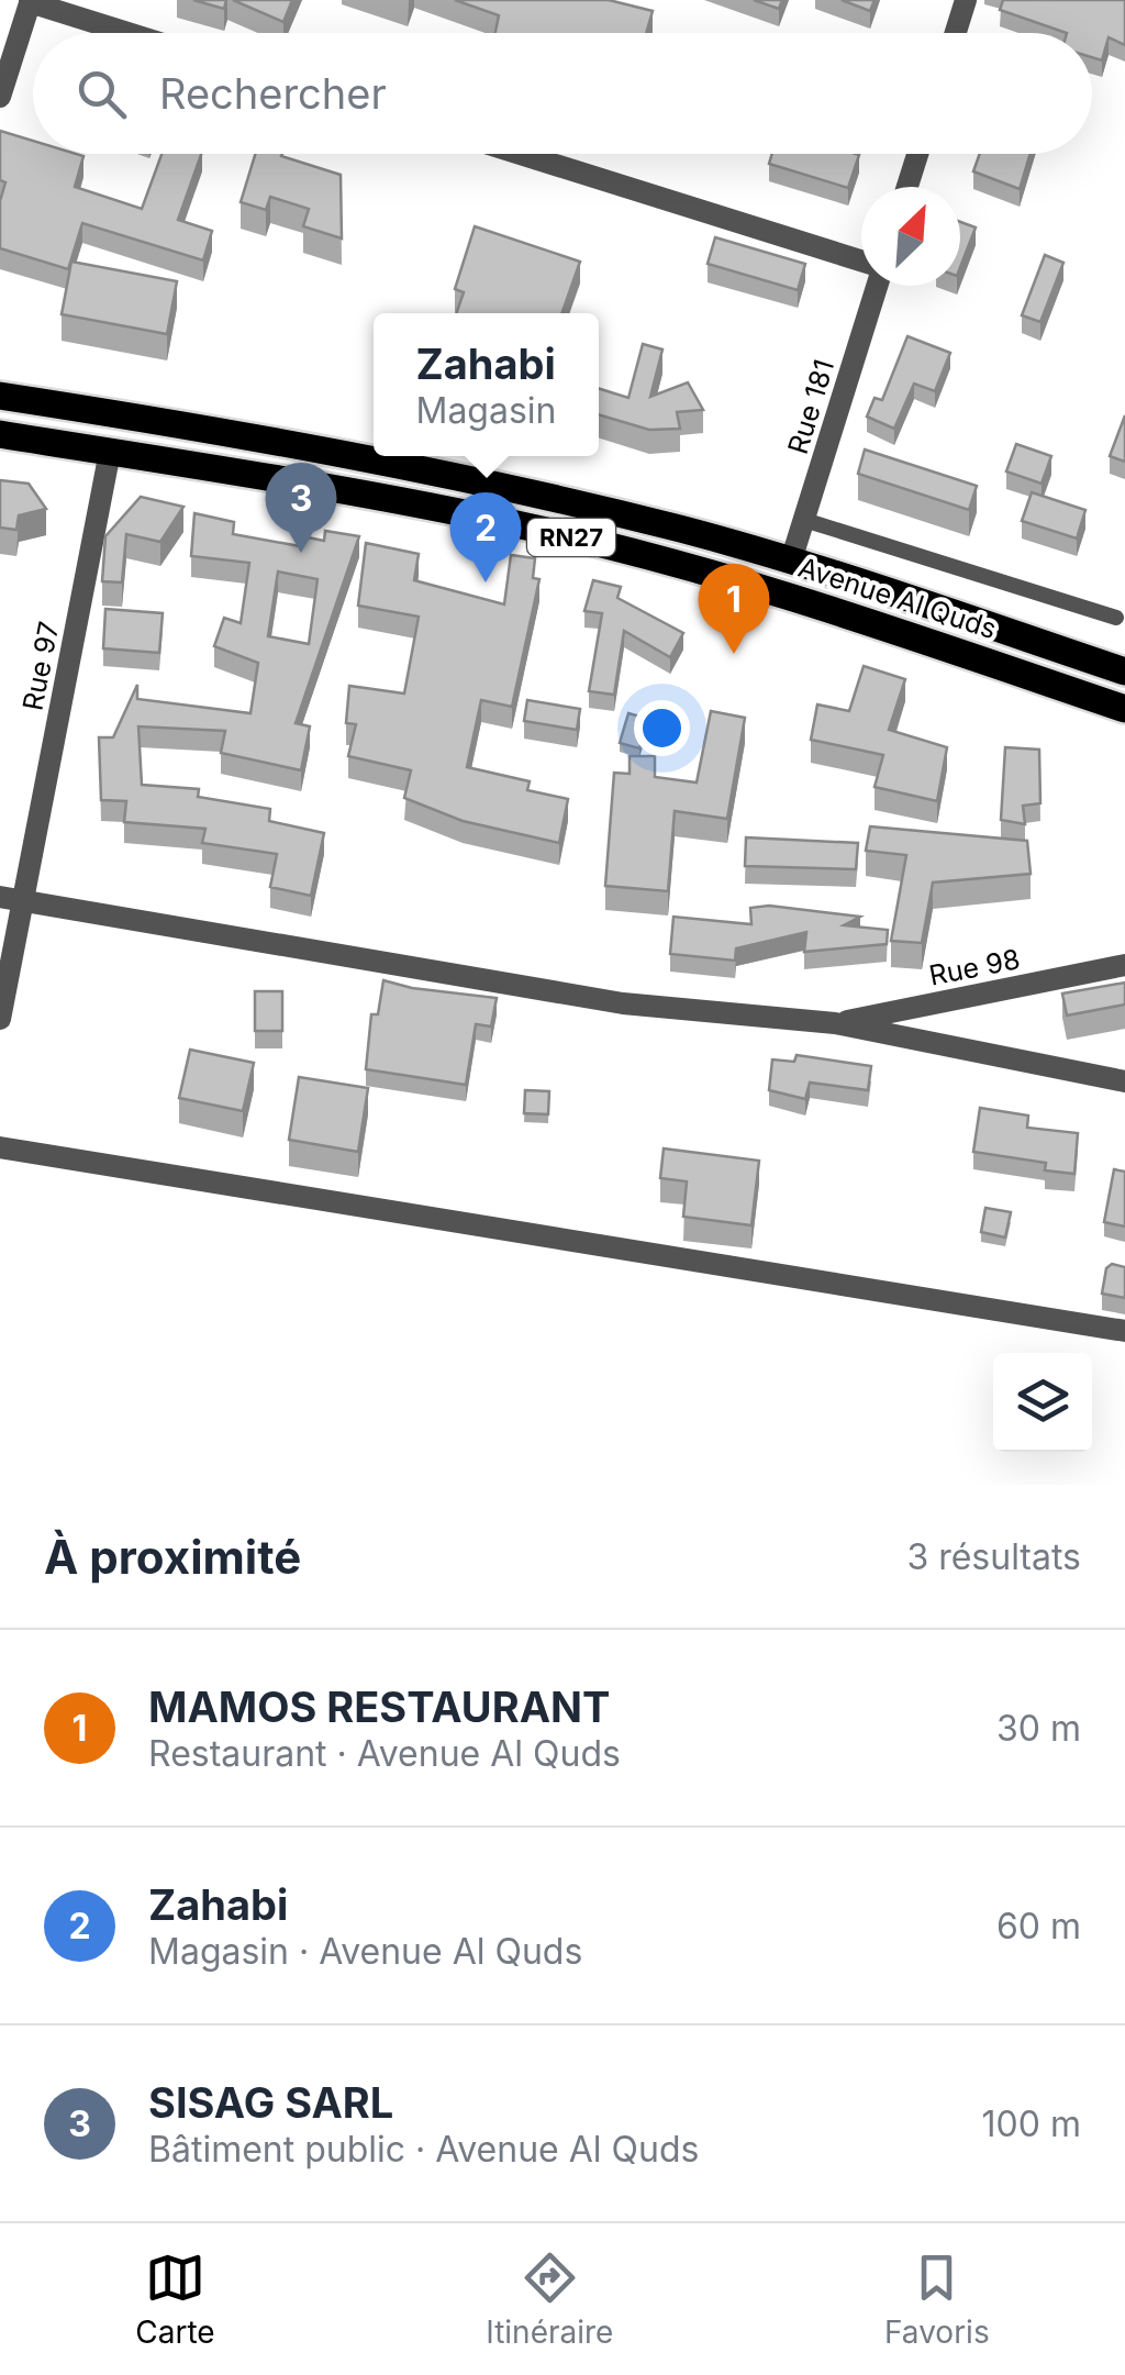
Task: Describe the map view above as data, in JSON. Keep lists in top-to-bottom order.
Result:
{
  "streets": {
    "main road": ["RN27", "Avenue Al Quds"],
    "street": ["Rue 181", "Rue 97", "Rue 98"]
  },
  "crossings": [
    ["Rue 181", "Avenue Al Quds"],
    ["Avenue Al Quds", "Rue 97"]
  ],
  "north": "top right",
  "page": {
    "search": "Rechercher",
    "popup": ["Zahabi", "Magasin"],
    "pins": ["3", "2", "1"],
    "heading": ["À proximité", "3 résultats"],
    "list": [
      {
        "mark": "1",
        "name": "MAMOS RESTAURANT",
        "note": "Restaurant · Avenue Al Quds",
        "value": "30 m"
      },
      {
        "mark": "2",
        "name": "Zahabi",
        "note": "Magasin · Avenue Al Quds",
        "value": "60 m"
      },
      {
        "mark": "3",
        "name": "SISAG SARL",
        "note": "Bâtiment public · Avenue Al Quds",
        "value": "100 m"
      }
    ],
    "nav": ["Carte", "Itinéraire", "Favoris"]
  }
}
